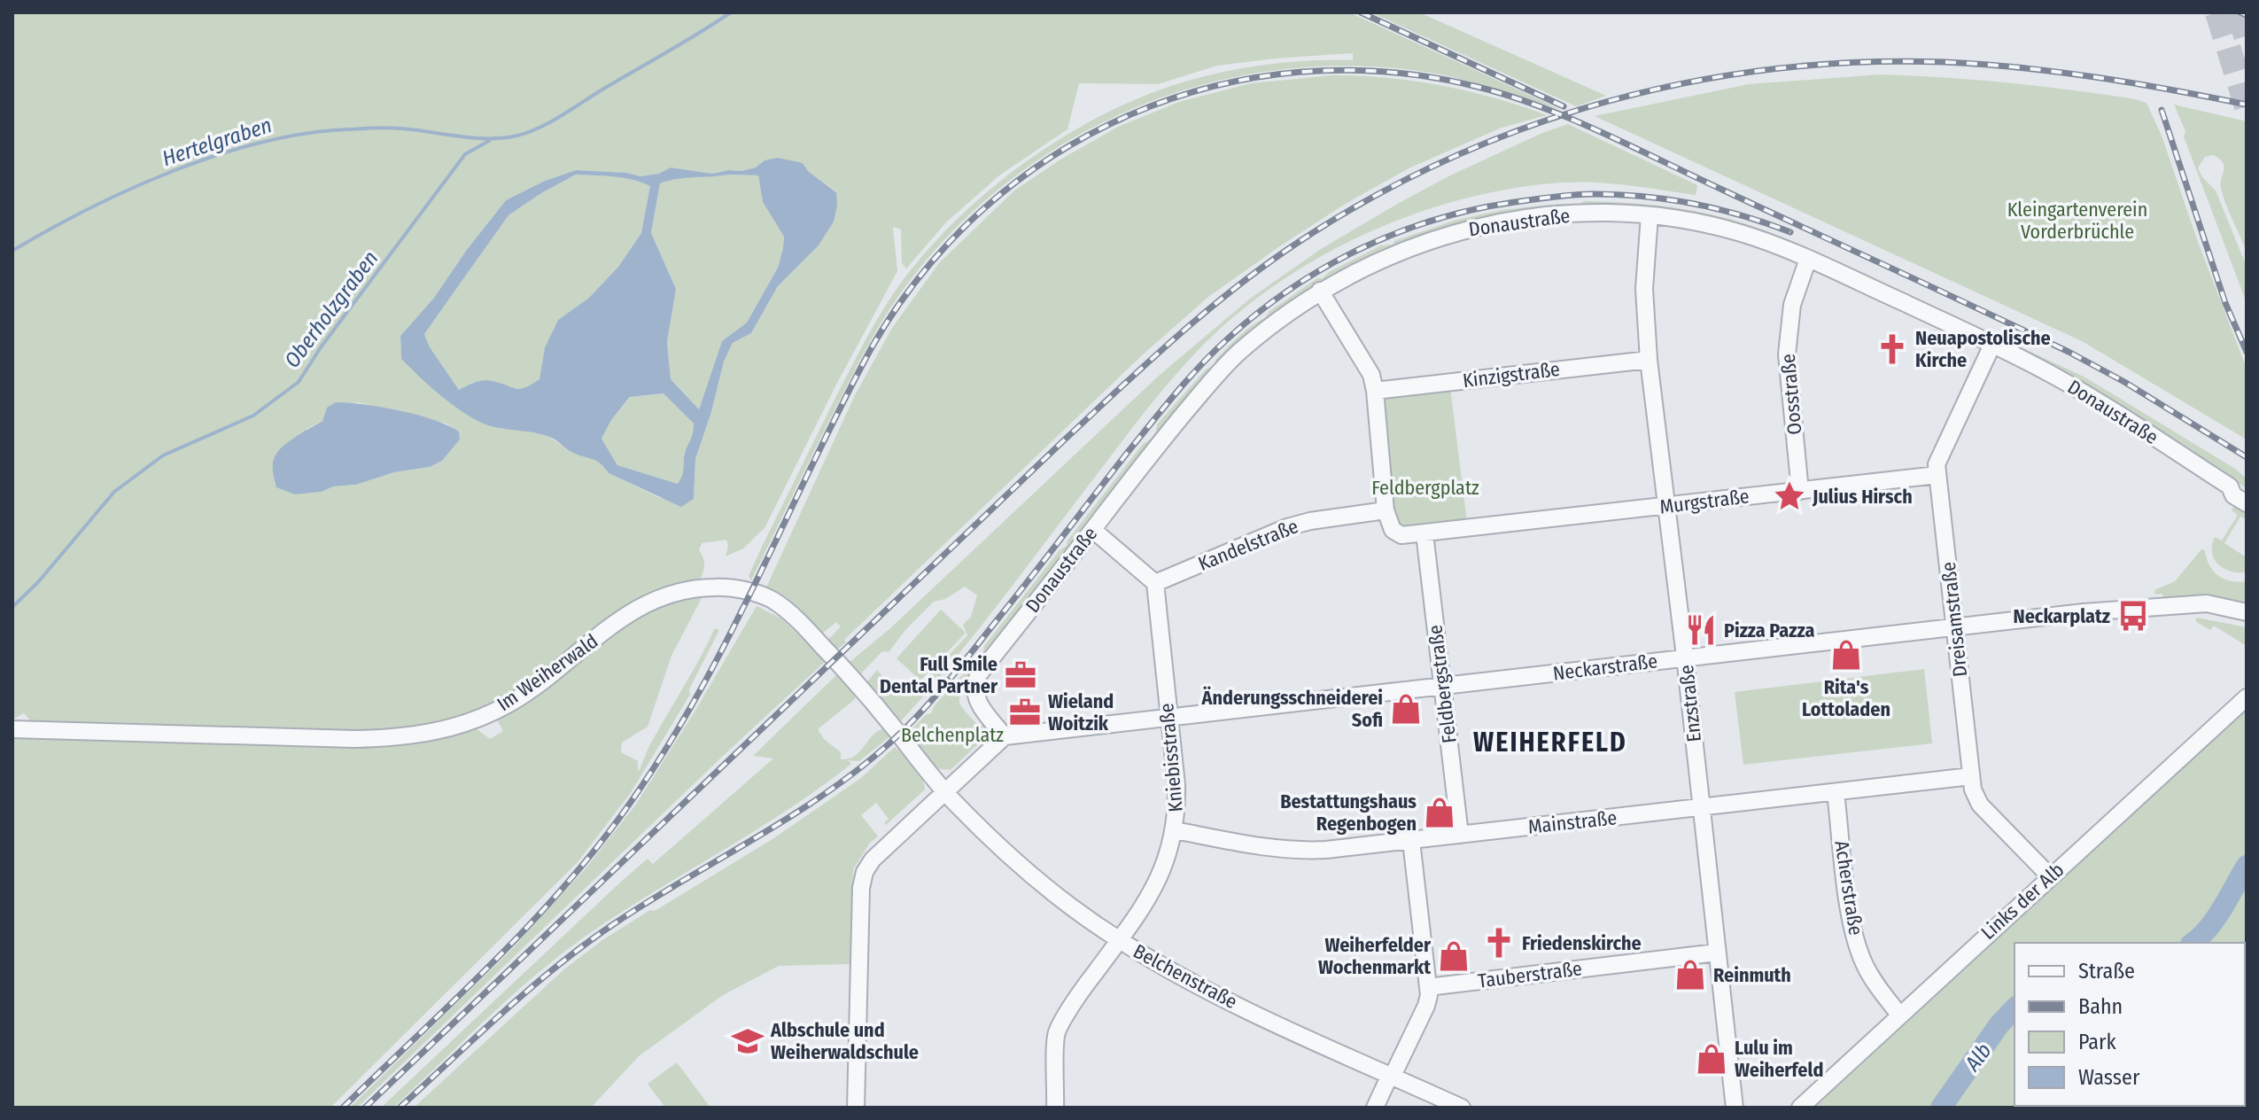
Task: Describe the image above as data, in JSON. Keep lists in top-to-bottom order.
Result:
{
  "streets": {
    "street": [
      "Donaustraße",
      "Kinzigstraße",
      "Oosstraße",
      "Murgstraße",
      "Kandelstraße",
      "Dreisamstraße",
      "Neckarstraße",
      "Im Weiherwald",
      "Feldbergstraße",
      "Enzstraße",
      "Kniebisstraße",
      "Mainstraße",
      "Acherstraße",
      "Links der Alb",
      "Tauberstraße",
      "Belchenstraße"
    ]
  },
  "crossings": [
    ["Donaustraße", "Oosstraße"],
    ["Donaustraße", "Dreisamstraße"],
    ["Donaustraße", "Neckarstraße"],
    ["Donaustraße", "Enzstraße"],
    ["Kinzigstraße", "Enzstraße"],
    ["Oosstraße", "Murgstraße"],
    ["Murgstraße", "Dreisamstraße"],
    ["Murgstraße", "Feldbergstraße"],
    ["Murgstraße", "Enzstraße"],
    ["Kandelstraße", "Kniebisstraße"],
    ["Dreisamstraße", "Neckarstraße"],
    ["Dreisamstraße", "Mainstraße"],
    ["Dreisamstraße", "Links der Alb"],
    ["Neckarstraße", "Feldbergstraße"],
    ["Neckarstraße", "Enzstraße"],
    ["Neckarstraße", "Kniebisstraße"],
    ["Im Weiherwald", "Belchenstraße"],
    ["Feldbergstraße", "Mainstraße"],
    ["Enzstraße", "Mainstraße"],
    ["Enzstraße", "Tauberstraße"],
    ["Kniebisstraße", "Mainstraße"],
    ["Kniebisstraße", "Belchenstraße"],
    ["Mainstraße", "Acherstraße"],
    ["Acherstraße", "Links der Alb"]
  ],
  "districts": ["WEIHERFELD"],
  "water": ["Hertelgraben", "Oberholzgraben", "Alb"],
  "parks": ["Kleingartenverein Vorderbrüchle", "Feldbergplatz", "Belchenplatz"],
  "places": {
    "church": ["Neuapostolische Kirche", "Friedenskirche"],
    "place": ["Julius Hirsch"],
    "bus stop": ["Neckarplatz"],
    "restaurant": ["Pizza Pazza"],
    "shop": [
      "Rita's Lottoladen",
      "Änderungsschneiderei Sofi",
      "Bestattungshaus Regenbogen",
      "Weiherfelder Wochenmarkt",
      "Reinmuth",
      "Lulu im Weiherfeld"
    ],
    "office": ["Full Smile Dental Partner", "Wieland Woitzik"],
    "school or university": ["Albschule und Weiherwaldschule"]
  },
  "legend": [
    "Straße",
    "Bahn",
    "Park",
    "Wasser"
  ]
}
